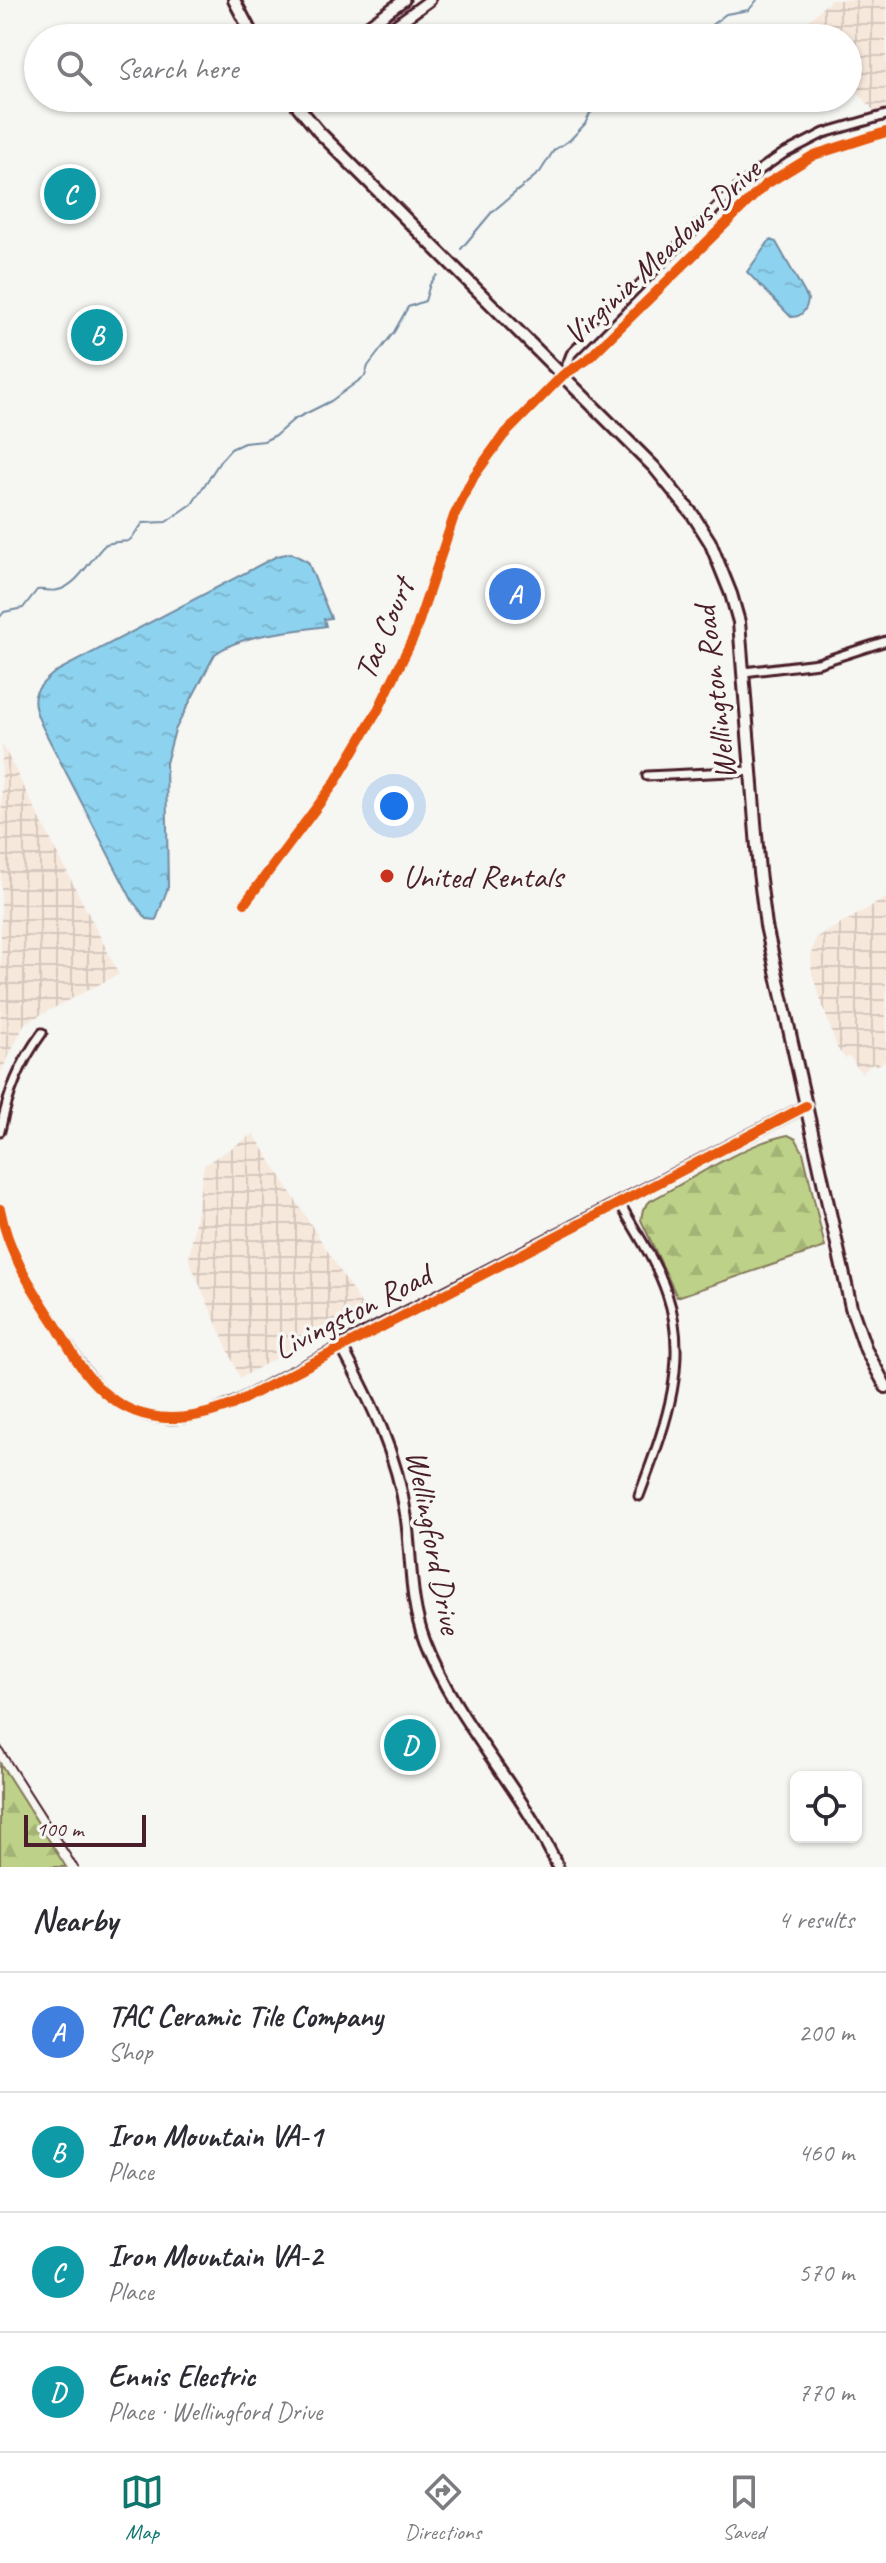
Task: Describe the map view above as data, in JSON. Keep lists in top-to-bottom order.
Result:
{
  "streets": {
    "main road": ["Wellington Road"],
    "street": [
      "Virginia Meadows Drive",
      "Tac Court",
      "Livingston Road",
      "Wellingford Drive"
    ]
  },
  "crossings": [
    ["Virginia Meadows Drive", "Tac Court"],
    ["Virginia Meadows Drive", "Wellington Road"],
    ["Tac Court", "Wellington Road"],
    ["Wellington Road", "Livingston Road"],
    ["Livingston Road", "Wellingford Drive"]
  ],
  "places": ["United Rentals"],
  "scale_bar": "100 m",
  "page": {
    "search": "Search here",
    "pins": [
      "C",
      "B",
      "A",
      "D"
    ],
    "scale": "100 m",
    "heading": ["Nearby", "4 results"],
    "list": [
      {
        "mark": "A",
        "name": "TAC Ceramic Tile Company",
        "note": "Shop",
        "value": "200 m"
      },
      {
        "mark": "B",
        "name": "Iron Mountain VA-1",
        "note": "Place",
        "value": "460 m"
      },
      {
        "mark": "C",
        "name": "Iron Mountain VA-2",
        "note": "Place",
        "value": "570 m"
      },
      {
        "mark": "D",
        "name": "Ennis Electric",
        "note": "Place · Wellingford Drive",
        "value": "770 m"
      }
    ],
    "nav": ["Map", "Directions", "Saved"]
  }
}
